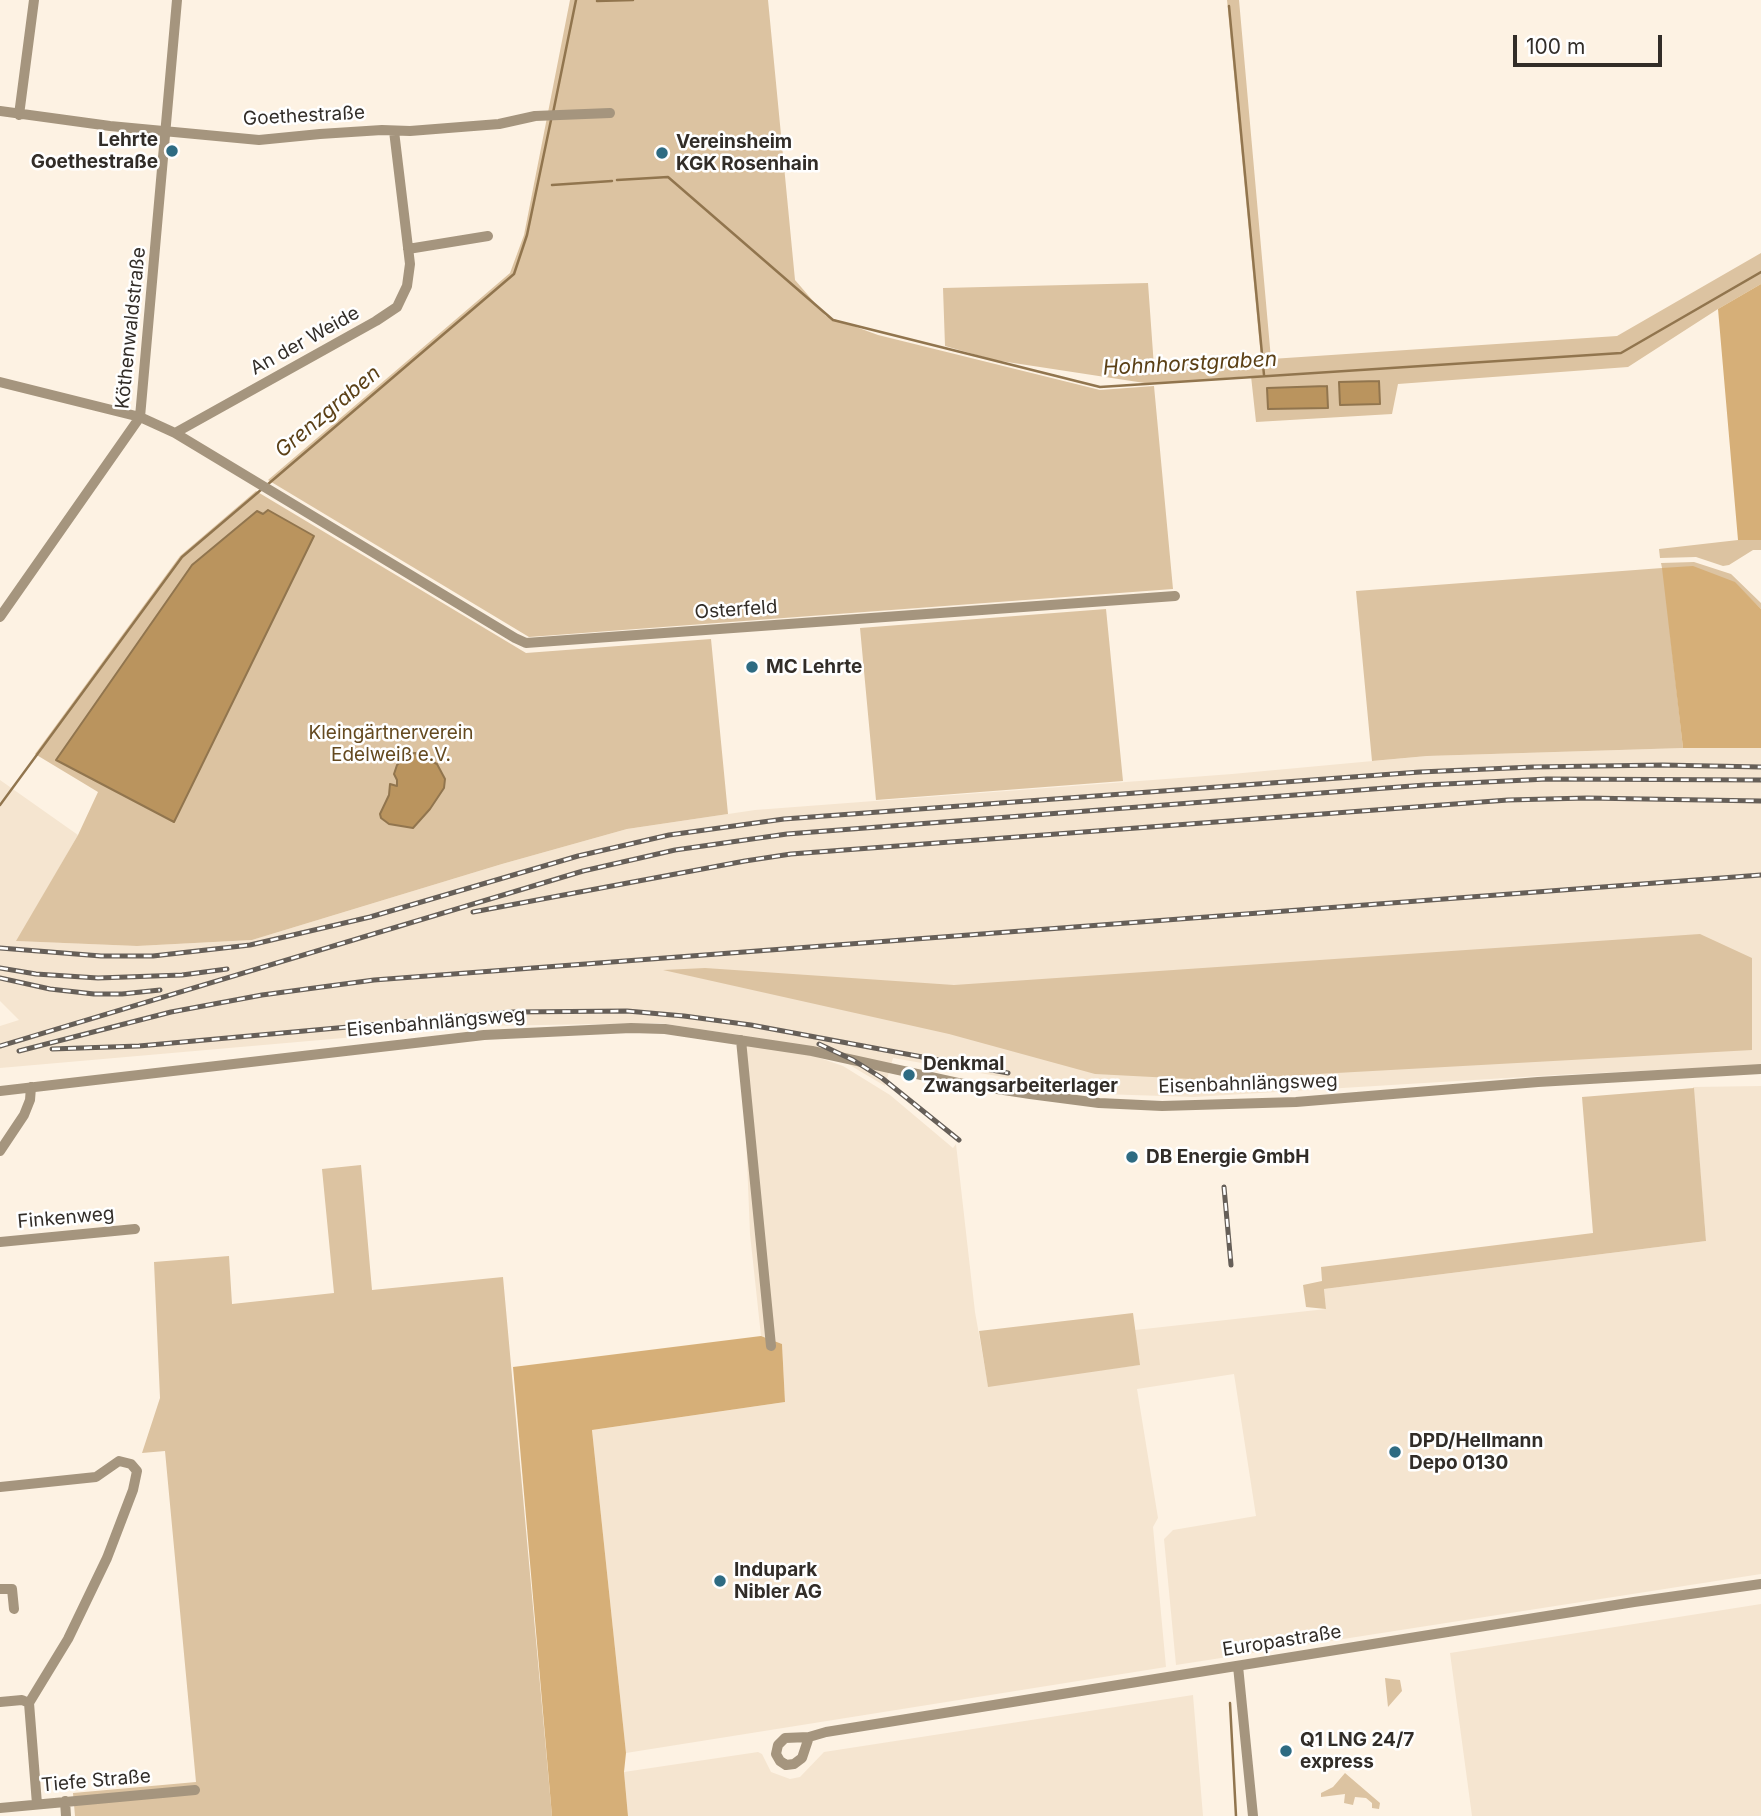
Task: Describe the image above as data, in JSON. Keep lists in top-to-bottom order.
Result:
{
  "streets": {
    "street": [
      "Goethestraße",
      "Köthenwaldstraße",
      "An der Weide",
      "Osterfeld",
      "Eisenbahnlängsweg",
      "Finkenweg",
      "Europastraße",
      "Tiefe Straße"
    ]
  },
  "crossings": [
    ["Goethestraße", "Köthenwaldstraße"],
    ["Goethestraße", "An der Weide"],
    ["Köthenwaldstraße", "Osterfeld"],
    ["An der Weide", "Osterfeld"]
  ],
  "water": ["Hohnhorstgraben", "Grenzgraben"],
  "parks": ["Kleingärtnerverein Edelweiß e.V."],
  "places": [
    "Lehrte Goethestraße",
    "Vereinsheim KGK Rosenhain",
    "MC Lehrte",
    "Denkmal Zwangsarbeiterlager",
    "DB Energie GmbH",
    "DPD/Hellmann Depo 0130",
    "Indupark Nibler AG",
    "Q1 LNG 24/7 express"
  ],
  "scale_bar": "100 m"
}
